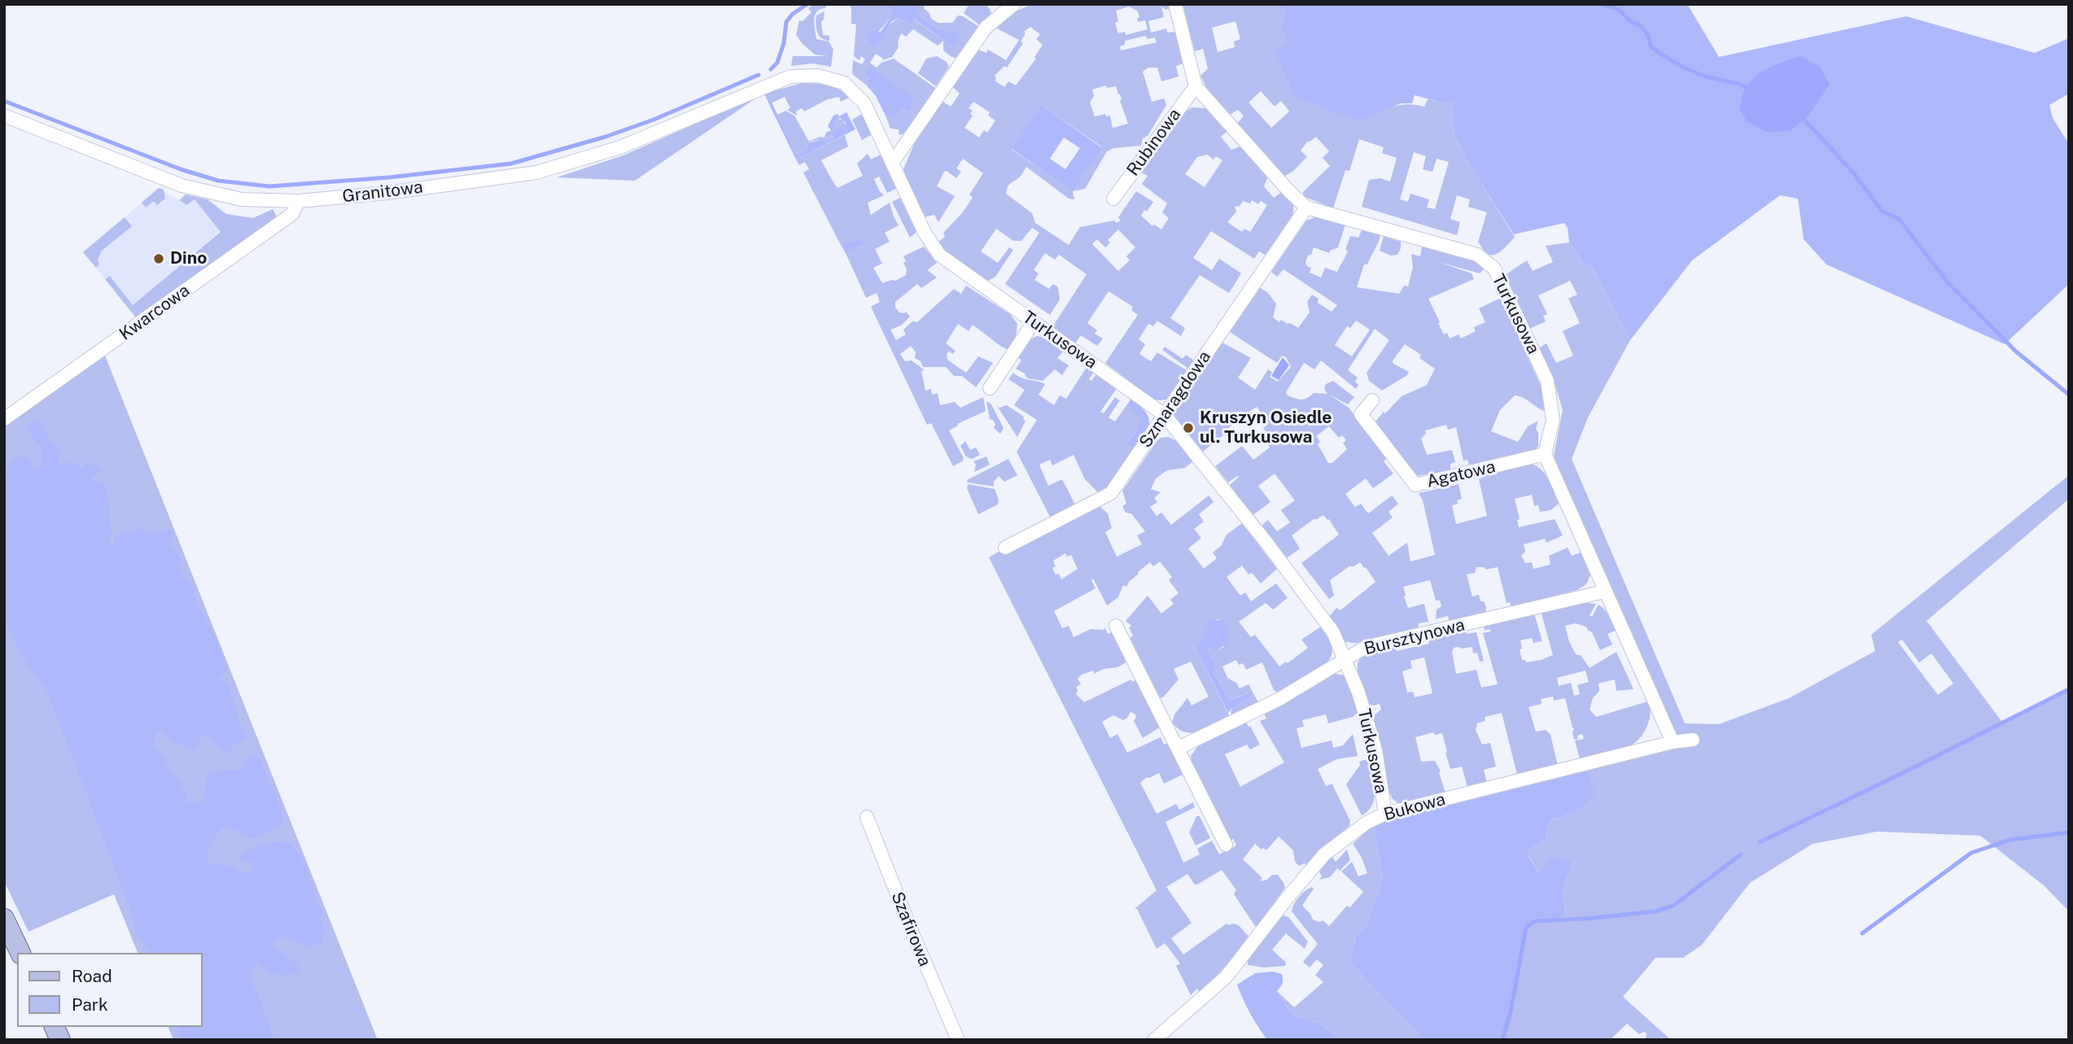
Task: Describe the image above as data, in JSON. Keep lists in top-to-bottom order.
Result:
{
  "streets": {
    "street": [
      "Rubinowa",
      "Granitowa",
      "Kwarcowa",
      "Turkusowa",
      "Szmaragdowa",
      "Agatowa",
      "Bursztynowa",
      "Bukowa",
      "Szafirowa"
    ]
  },
  "crossings": [
    ["Rubinowa", "Turkusowa"],
    ["Granitowa", "Kwarcowa"],
    ["Granitowa", "Turkusowa"],
    ["Turkusowa", "Szmaragdowa"],
    ["Turkusowa", "Agatowa"],
    ["Turkusowa", "Bursztynowa"],
    ["Turkusowa", "Bukowa"]
  ],
  "places": ["Dino", "Kruszyn Osiedle ul. Turkusowa"],
  "legend": ["Road", "Park"]
}
